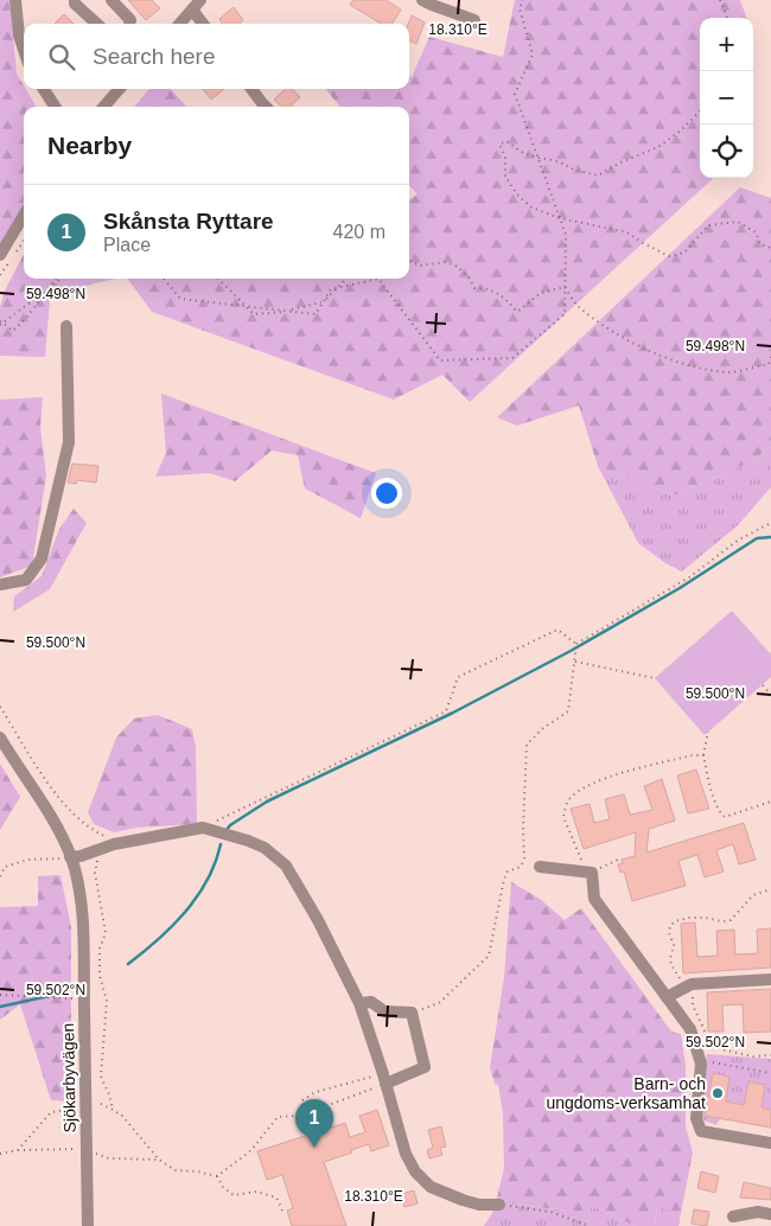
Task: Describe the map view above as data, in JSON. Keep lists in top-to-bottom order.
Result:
{
  "streets": {
    "street": ["Sjökarbyvägen"]
  },
  "places": ["Barn- och ungdoms-verksamhat"],
  "page": {
    "map_buttons": ["+", "−"],
    "search": "Search here",
    "heading": "Nearby",
    "list": [
      {
        "mark": "1",
        "name": "Skånsta Ryttare",
        "note": "Place",
        "value": "420 m"
      }
    ],
    "pins": "1"
  },
  "coordinates": [
    "18.310°E",
    "59.498°N",
    "59.500°N",
    "59.502°N"
  ]
}
